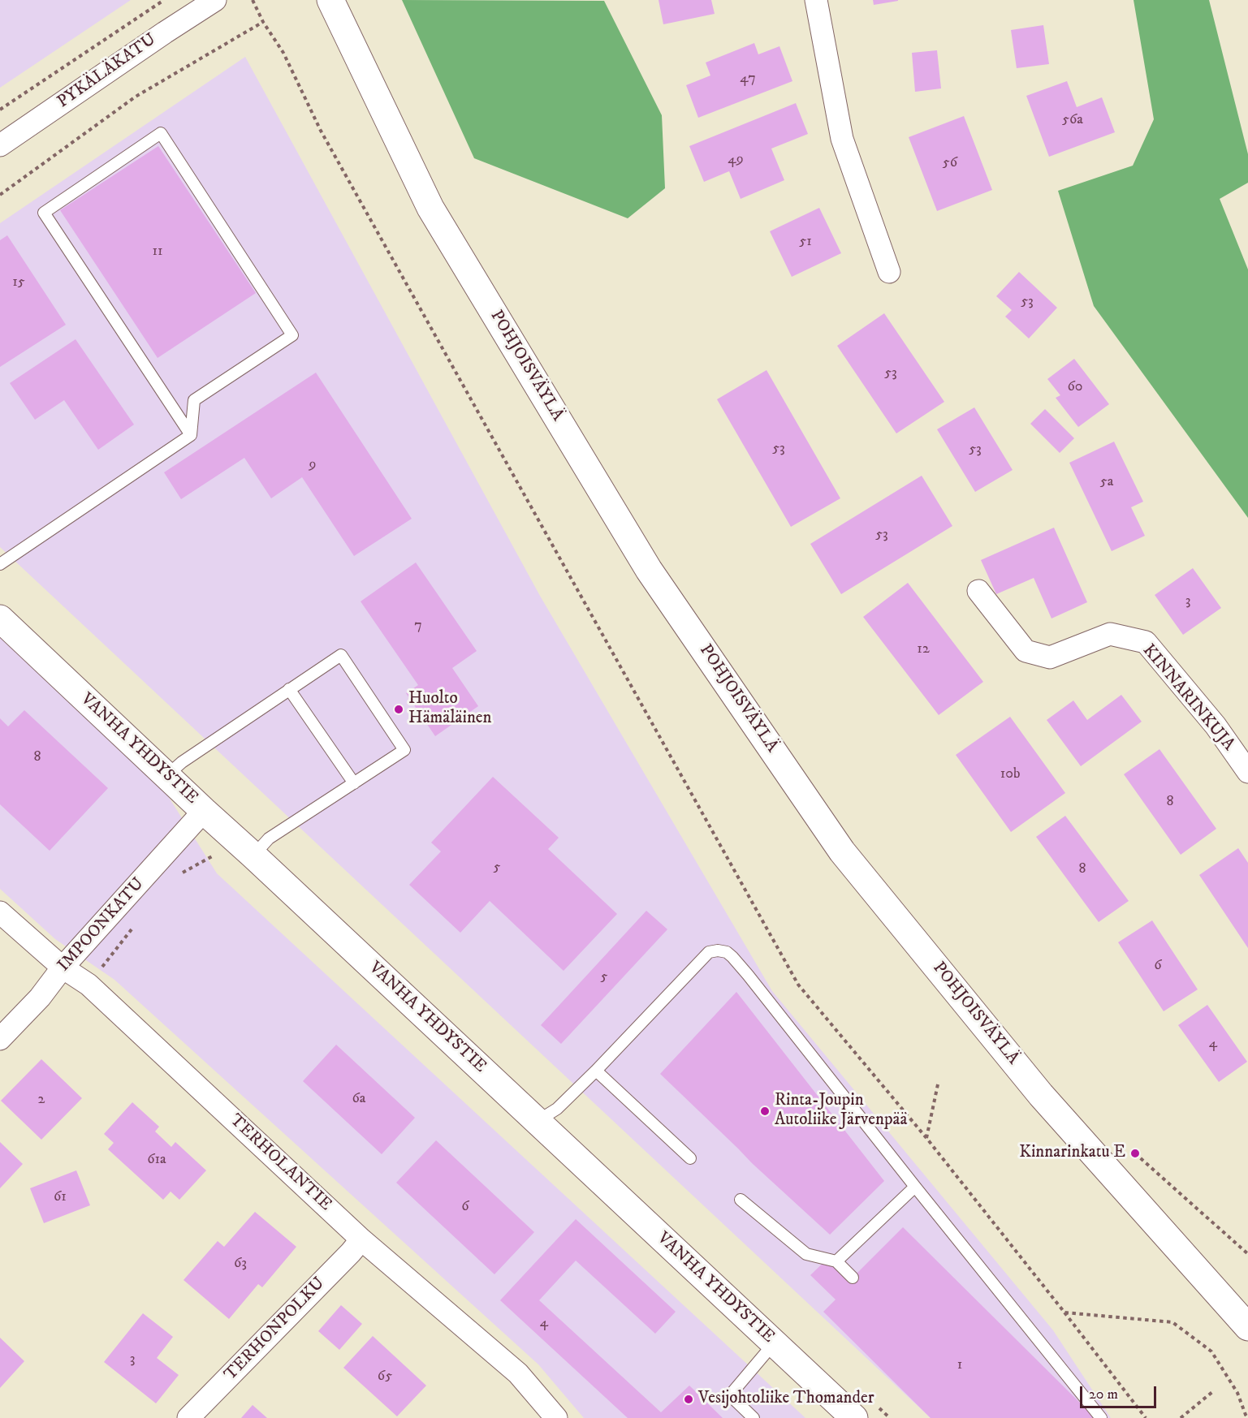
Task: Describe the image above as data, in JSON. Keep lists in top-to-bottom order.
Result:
{
  "streets": {
    "main road": ["POHJOISVÄYLÄ", "VANHA YHDYSTIE"],
    "street": [
      "PYKÄLÄKATU",
      "KINNARINKUJA",
      "IMPOONKATU",
      "TERHOLANTIE",
      "TERHONPOLKU"
    ]
  },
  "crossings": [
    ["VANHA YHDYSTIE", "IMPOONKATU"],
    ["IMPOONKATU", "TERHOLANTIE"],
    ["TERHOLANTIE", "TERHONPOLKU"]
  ],
  "places": [
    "Huolto Hämäläinen",
    "Rinta-Joupin Autoliike Järvenpää",
    "Kinnarinkatu E",
    "Vesijohtoliike Thomander"
  ],
  "house_numbers": [
    "47",
    "56a",
    "49",
    "56",
    "51",
    "11",
    "15",
    "53",
    "53",
    "60",
    "53",
    "53",
    "9",
    "5a",
    "53",
    "3",
    "7",
    "12",
    "8",
    "10b",
    "8",
    "5",
    "8",
    "6",
    "5",
    "4",
    "6a",
    "2",
    "61a",
    "61",
    "6",
    "63",
    "4",
    "3",
    "1",
    "65"
  ],
  "scale_bar": "20 m"
}
